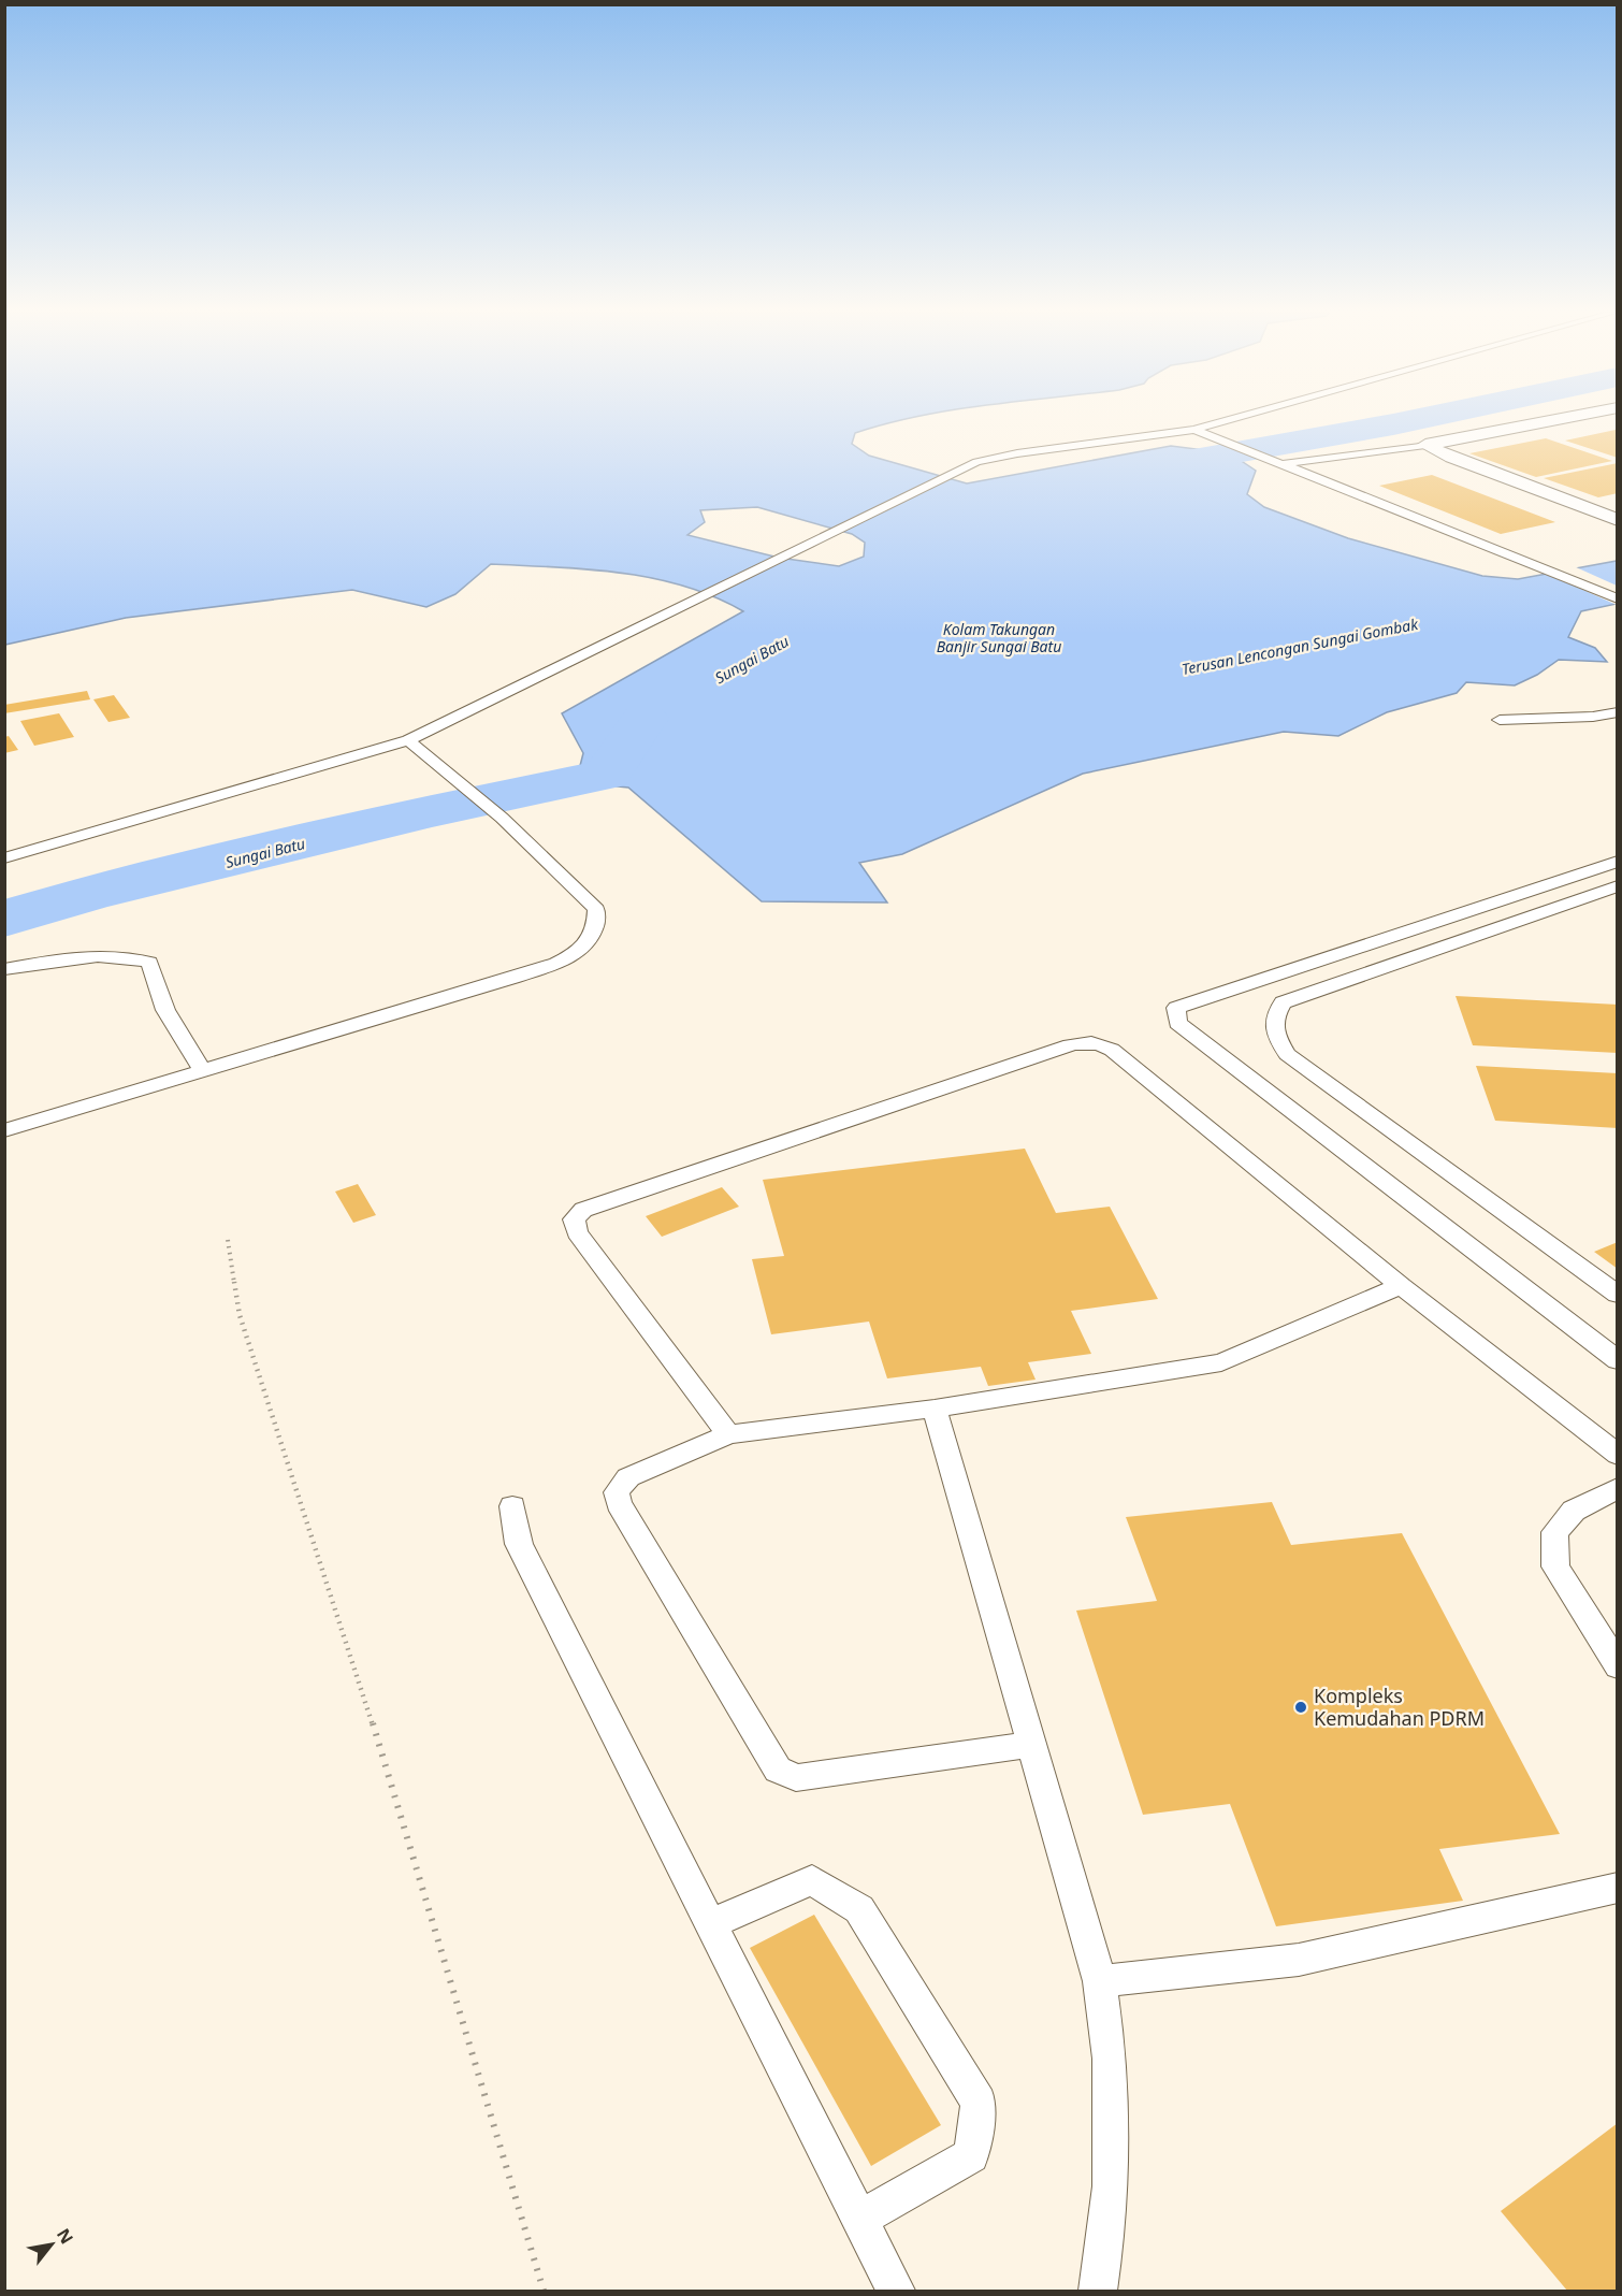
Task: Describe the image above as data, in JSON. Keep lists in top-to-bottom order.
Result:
{
  "water": ["Kolam Takungan Banjir Sungai Batu", "Terusan Lencongan Sungai Gombak", "Sungai Batu"],
  "places": ["Kompleks Kemudahan PDRM"],
  "north": "top right"
}
